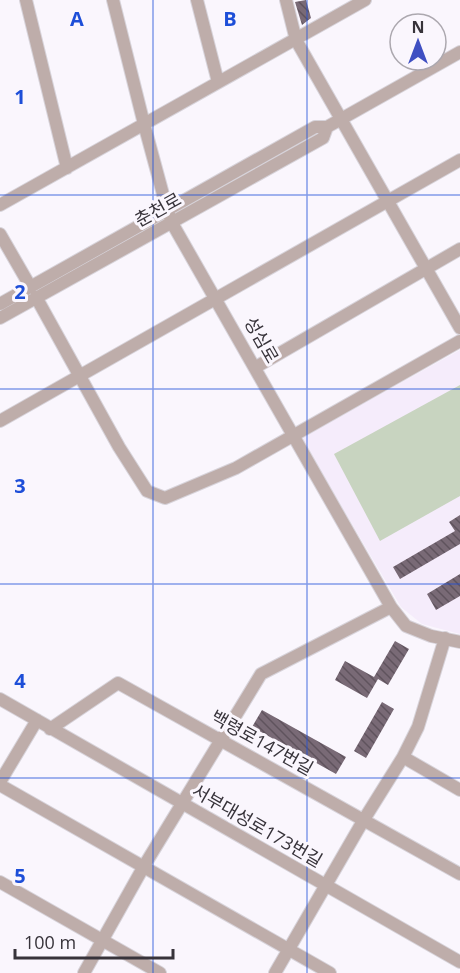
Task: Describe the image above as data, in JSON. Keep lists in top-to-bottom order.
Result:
{
  "streets": {
    "street": [
      "춘천로",
      "성심로",
      "백령로147번길",
      "서부대성로173번길"
    ]
  },
  "crossings": [
    ["춘천로", "성심로"],
    ["백령로147번길", "서부대성로173번길"]
  ],
  "scale_bar": "100 m",
  "north": "top",
  "grid": {
    "columns": ["A", "B"],
    "rows": [
      "1",
      "2",
      "3",
      "4",
      "5"
    ]
  }
}
